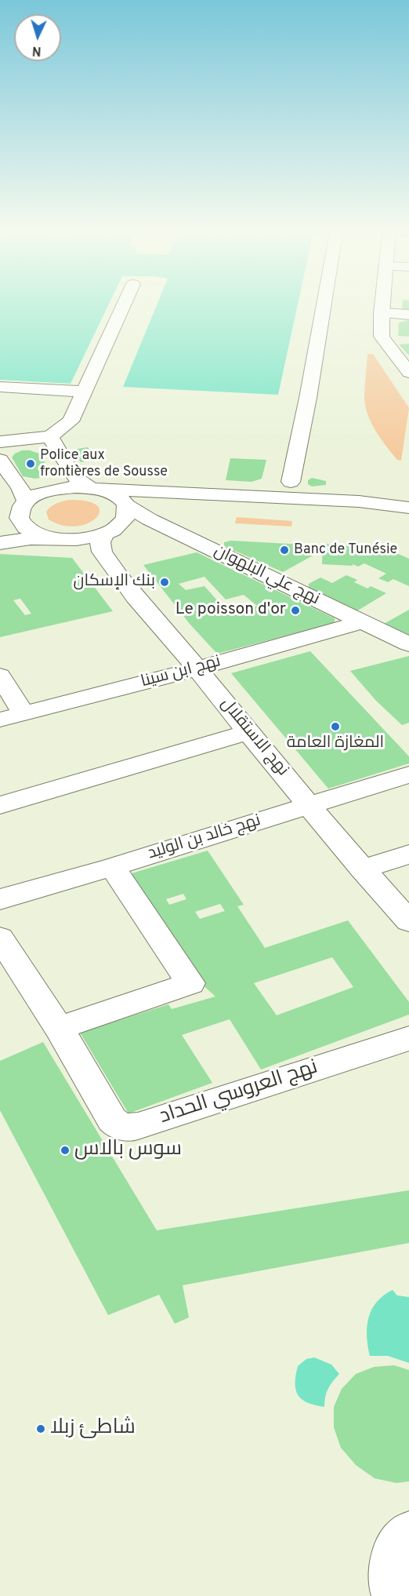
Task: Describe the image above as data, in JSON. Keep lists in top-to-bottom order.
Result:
{
  "streets": {
    "street": [
      "نهج علي البلهوان",
      "نهج ابن سينا",
      "نهج الاستقلال",
      "نهج خالد بن الوليد",
      "نهج العروسي الحداد"
    ]
  },
  "crossings": [
    ["نهج علي البلهوان", "نهج ابن سينا"],
    ["نهج ابن سينا", "نهج الاستقلال"],
    ["نهج الاستقلال", "نهج خالد بن الوليد"]
  ],
  "places": [
    "Police aux frontières de Sousse",
    "Banc de Tunésie",
    "بنك الإسكان",
    "Le poisson d'or",
    "المغازة العامة",
    "سوس بالاس",
    "شاطئ زبلا"
  ],
  "north": "bottom"
}
